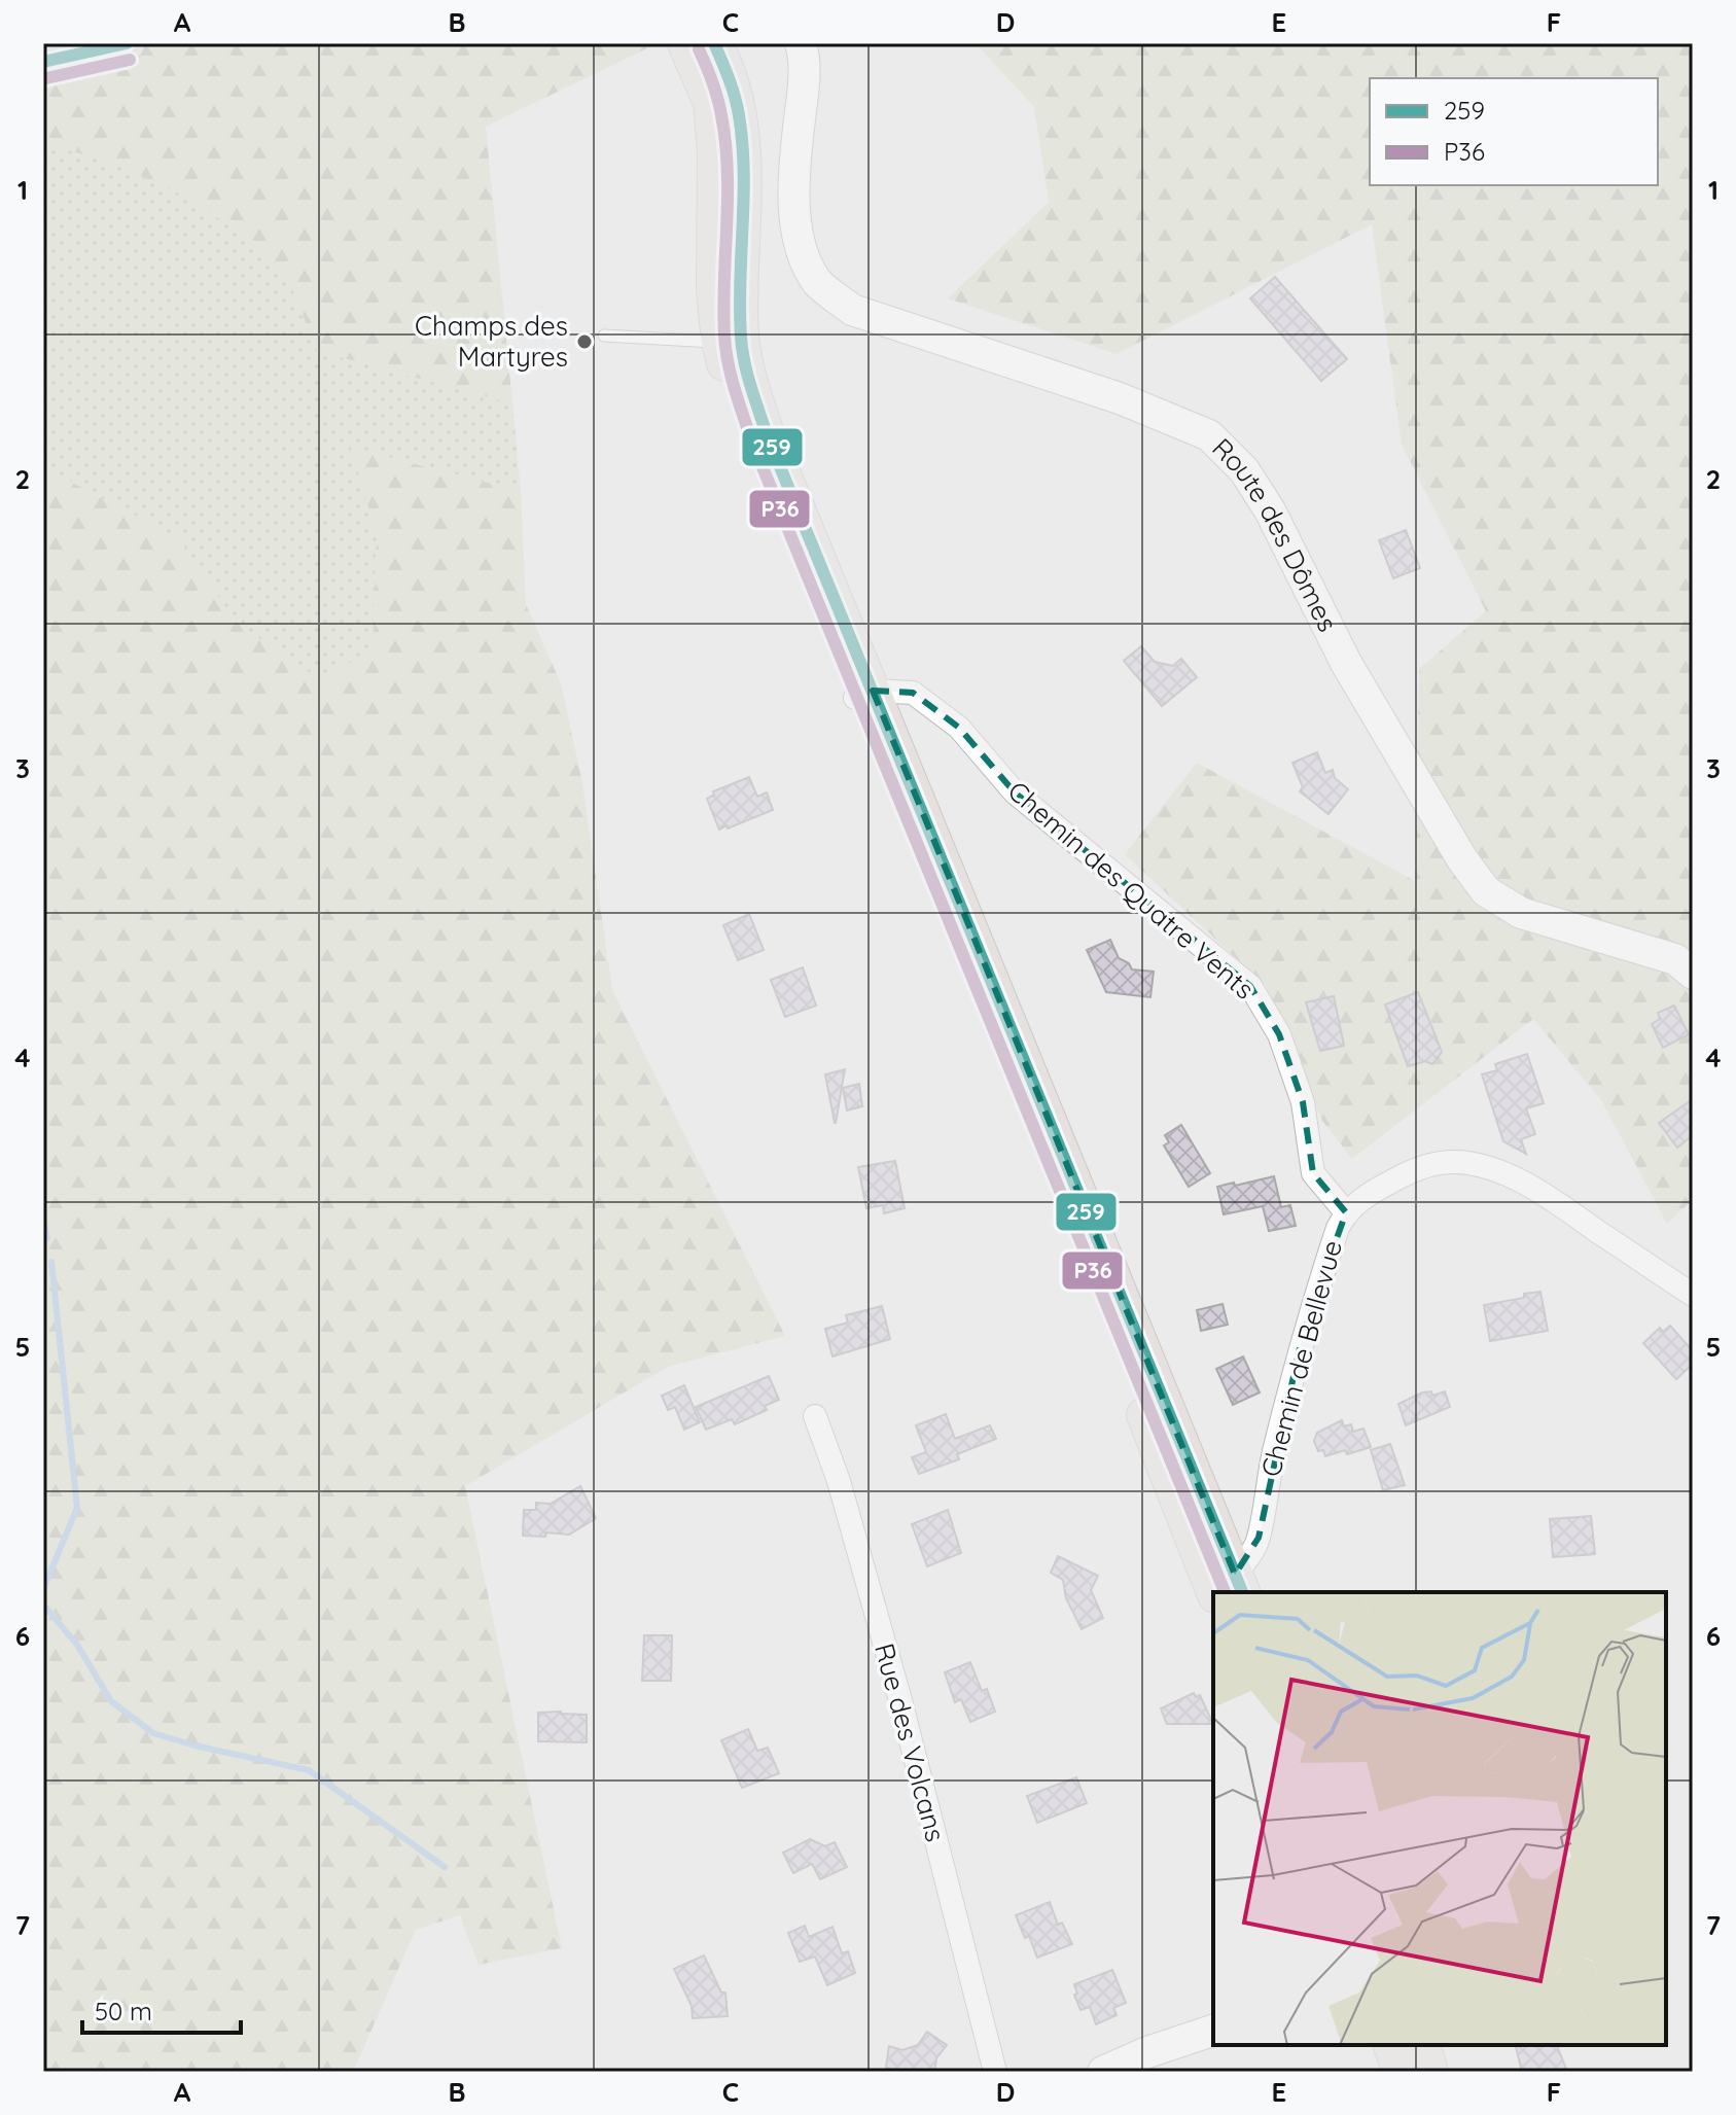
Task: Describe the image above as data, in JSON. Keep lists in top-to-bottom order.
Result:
{
  "streets": {
    "street": [
      "Route des Dômes",
      "Chemin des Quatre Vents",
      "Chemin de Bellevue",
      "Rue des Volcans"
    ]
  },
  "crossings": [
    ["Chemin des Quatre Vents", "Chemin de Bellevue"]
  ],
  "places": ["Champs des Martyres"],
  "lines": ["transit line 259", "transit line P36"],
  "legend": ["259", "P36"],
  "scale_bar": "50 m",
  "grid": {
    "columns": [
      "A",
      "B",
      "C",
      "D",
      "E",
      "F"
    ],
    "rows": [
      "1",
      "2",
      "3",
      "4",
      "5",
      "6",
      "7"
    ]
  }
}
